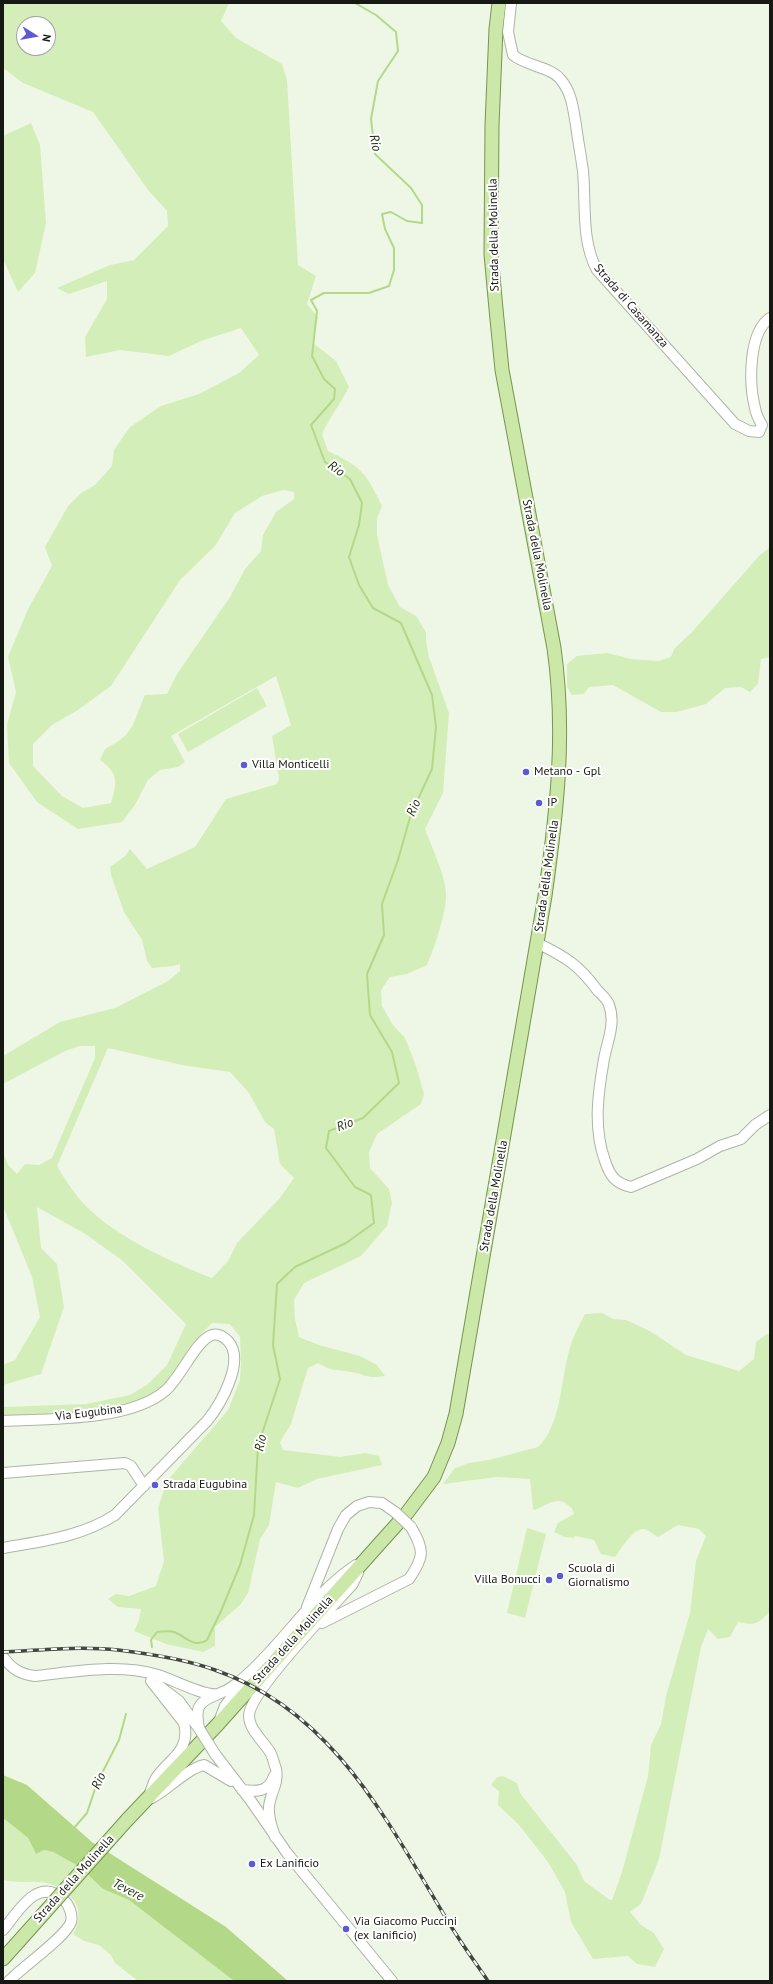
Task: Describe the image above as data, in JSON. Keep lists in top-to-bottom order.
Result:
{
  "streets": {
    "main road": ["Strada della Molinella"],
    "street": ["Strada di Casamanza", "Via Eugubina"]
  },
  "water": ["Rio", "Tevere"],
  "places": [
    "Villa Monticelli",
    "Metano - Gpl",
    "IP",
    "Strada Eugubina",
    "Scuola di Giornalismo",
    "Villa Bonucci",
    "Ex Lanificio",
    "Via Giacomo Puccini (ex lanificio)"
  ],
  "north": "right"
}
